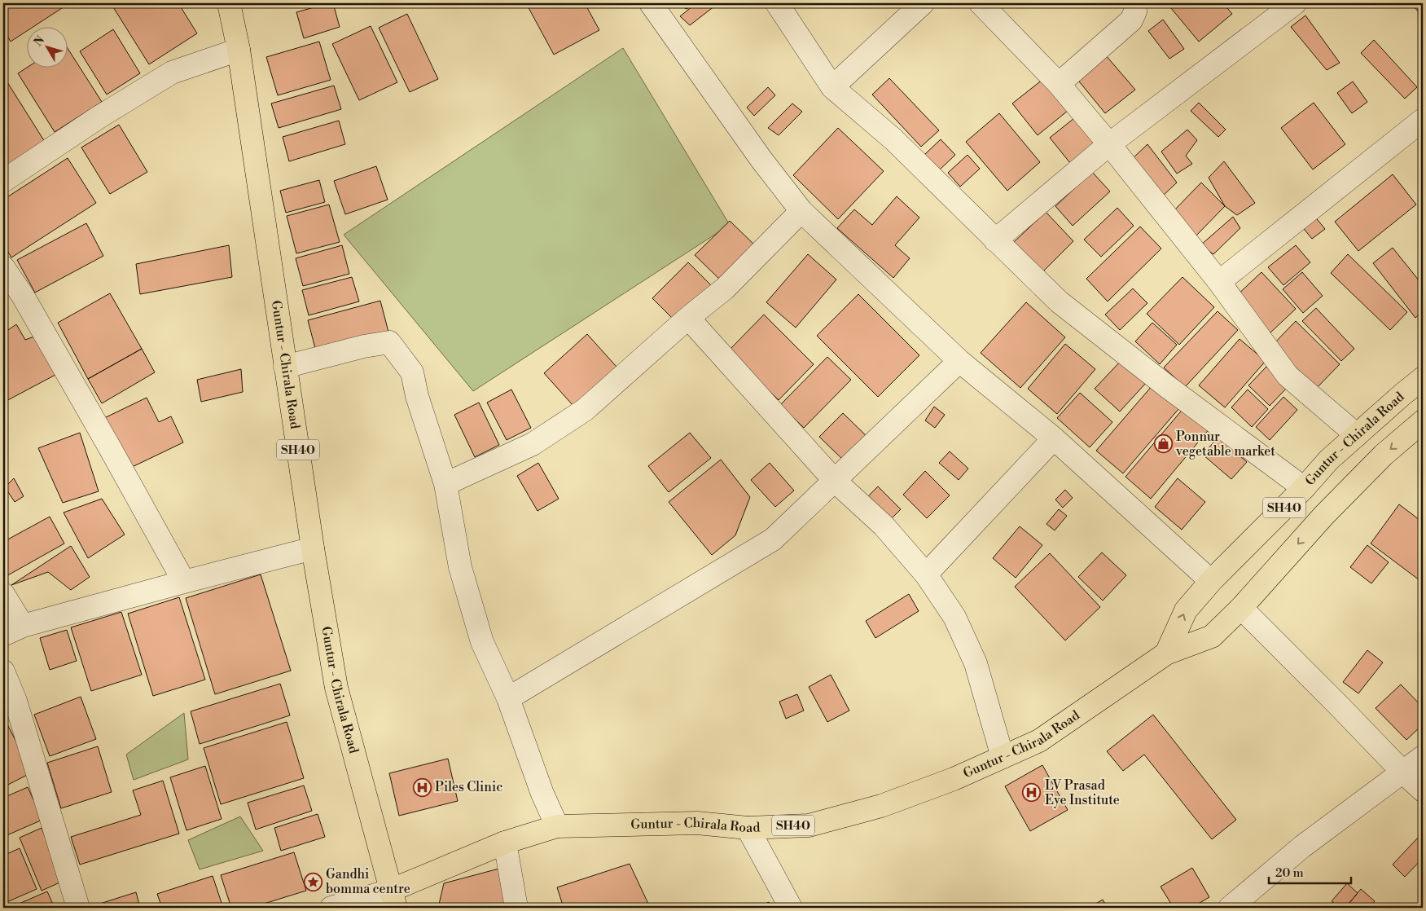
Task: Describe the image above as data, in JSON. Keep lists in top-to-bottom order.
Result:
{
  "streets": {
    "main road": ["Guntur - Chirala Road", "SH40"]
  },
  "places": {
    "shop": ["Ponnur vegetable market"],
    "hospital": ["Piles Clinic", "LV Prasad Eye Institute"],
    "place": ["Gandhi bomma centre"]
  },
  "scale_bar": "20 m",
  "north": "top left"
}
